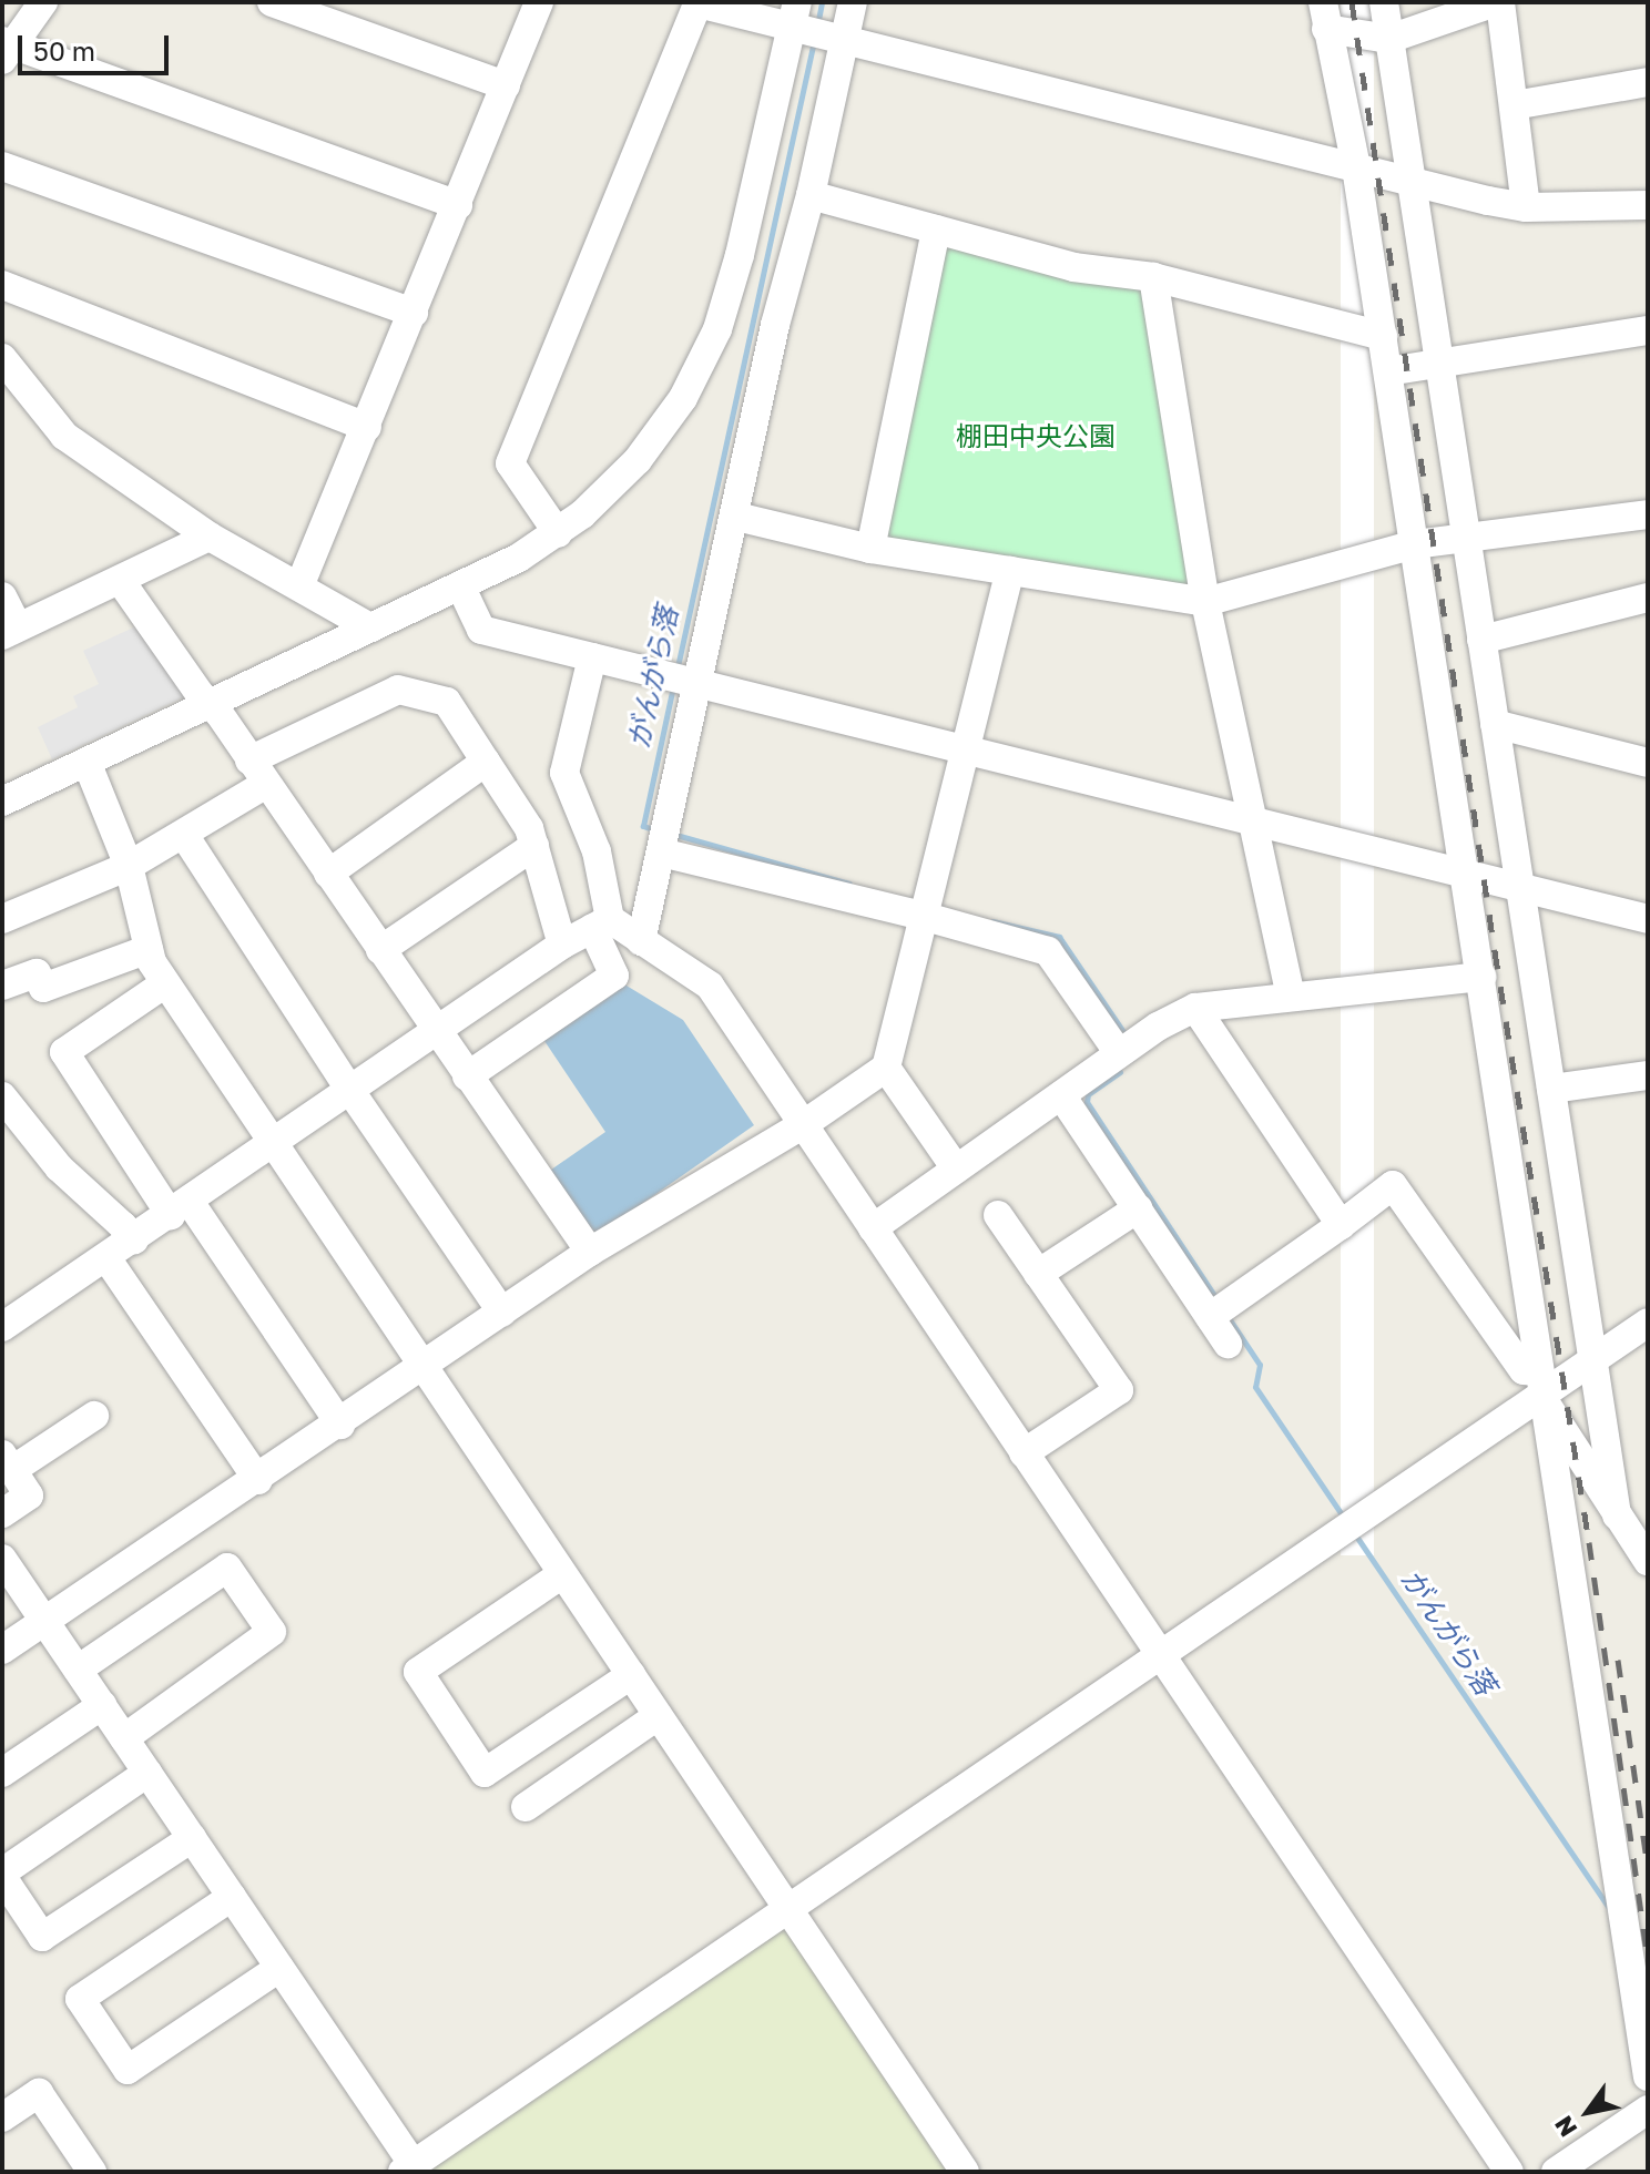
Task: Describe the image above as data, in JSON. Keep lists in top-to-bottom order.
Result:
{
  "water": ["がんがら落"],
  "parks": ["棚田中央公園"],
  "scale_bar": "50 m",
  "north": "bottom left"
}
